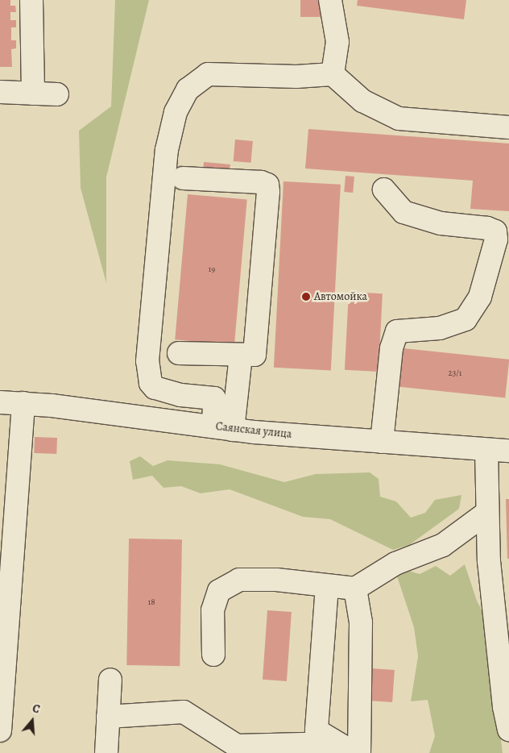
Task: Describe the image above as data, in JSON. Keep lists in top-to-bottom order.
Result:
{
  "streets": {
    "street": ["Саянская улица"]
  },
  "places": ["Автомойка"],
  "house_numbers": ["19", "23/1", "18"],
  "north": "top"
}
